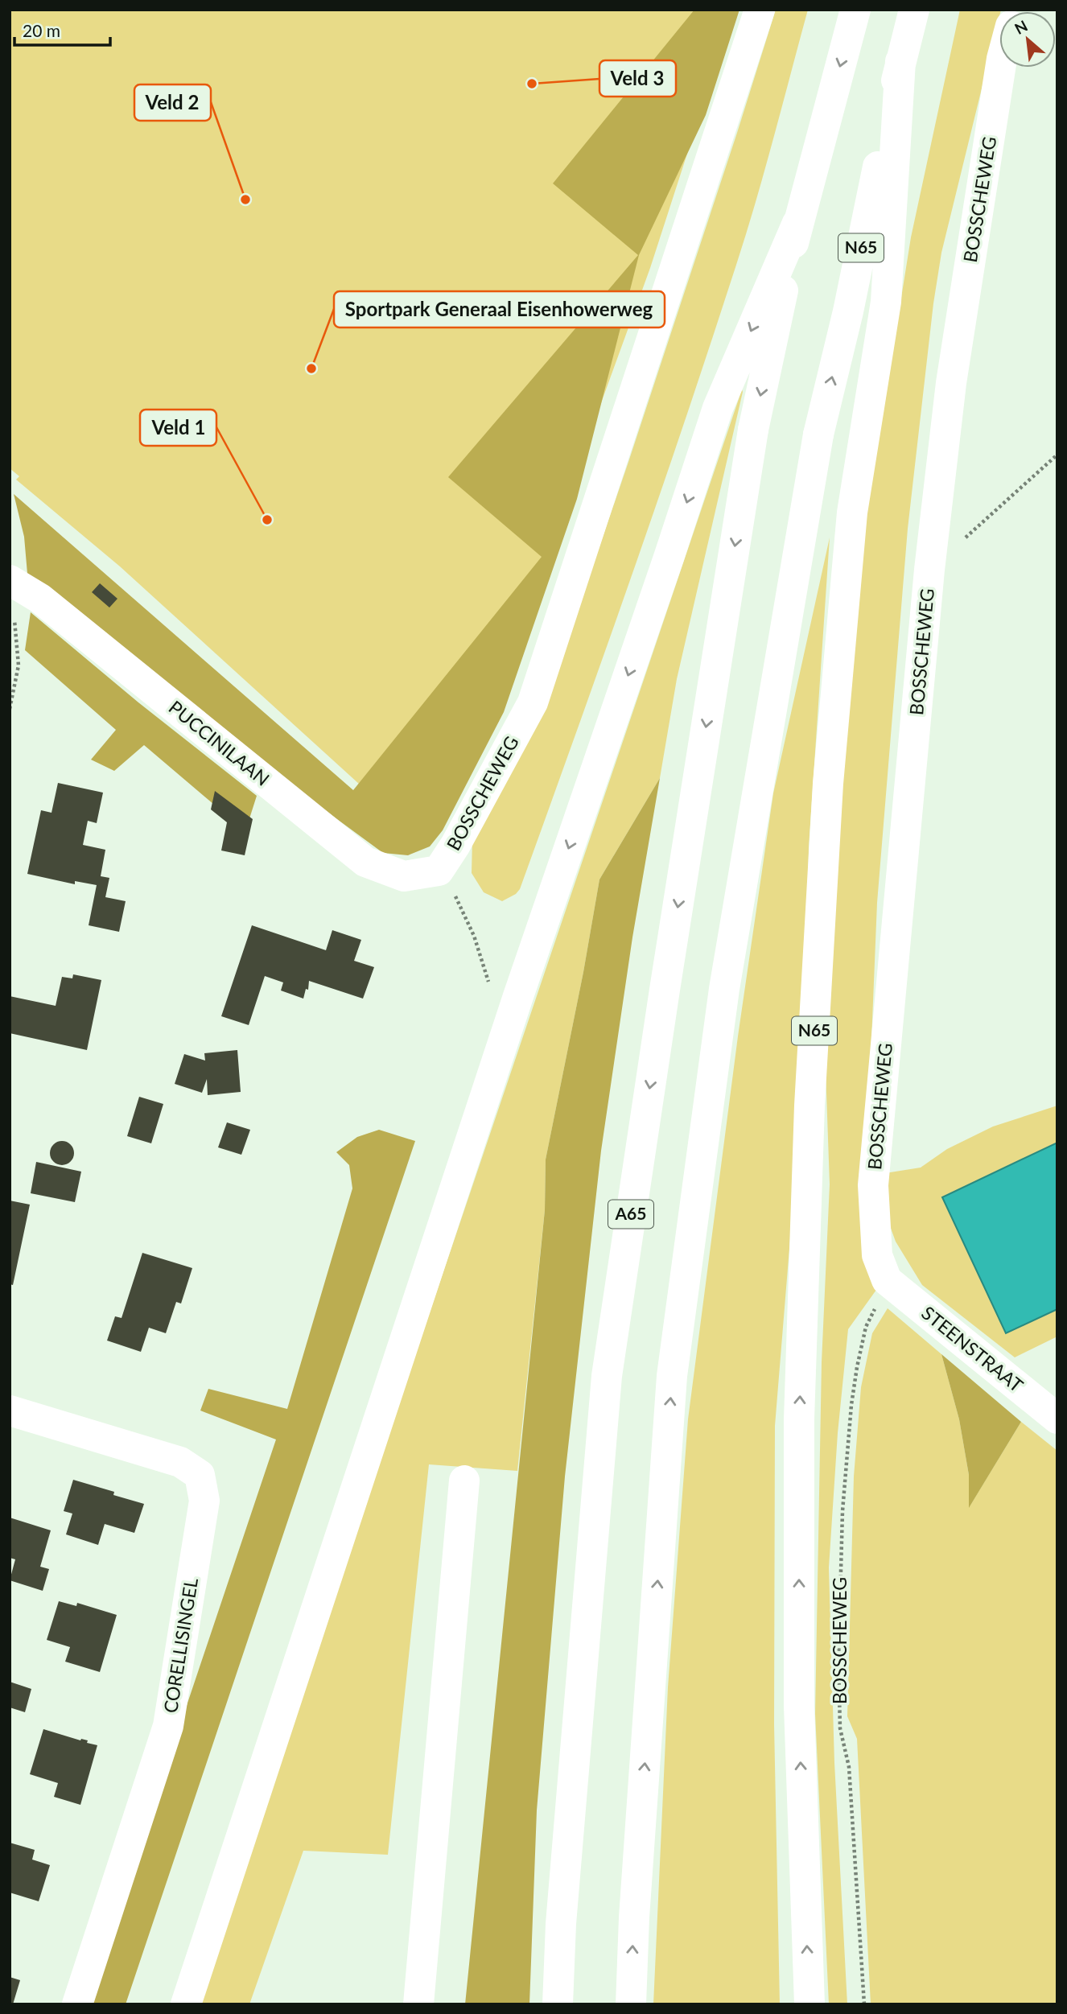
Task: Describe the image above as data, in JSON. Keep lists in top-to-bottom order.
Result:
{
  "streets": {
    "main road": [
      "BOSSCHEWEG",
      "N65",
      "PUCCINILAAN",
      "A65",
      "STEENSTRAAT",
      "CORELLISINGEL"
    ]
  },
  "crossings": [
    ["BOSSCHEWEG", "PUCCINILAAN"],
    ["BOSSCHEWEG", "STEENSTRAAT"]
  ],
  "places": [
    "Veld 3",
    "Veld 2",
    "Sportpark Generaal Eisenhowerweg",
    "Veld 1"
  ],
  "scale_bar": "20 m",
  "north": "top left"
}
